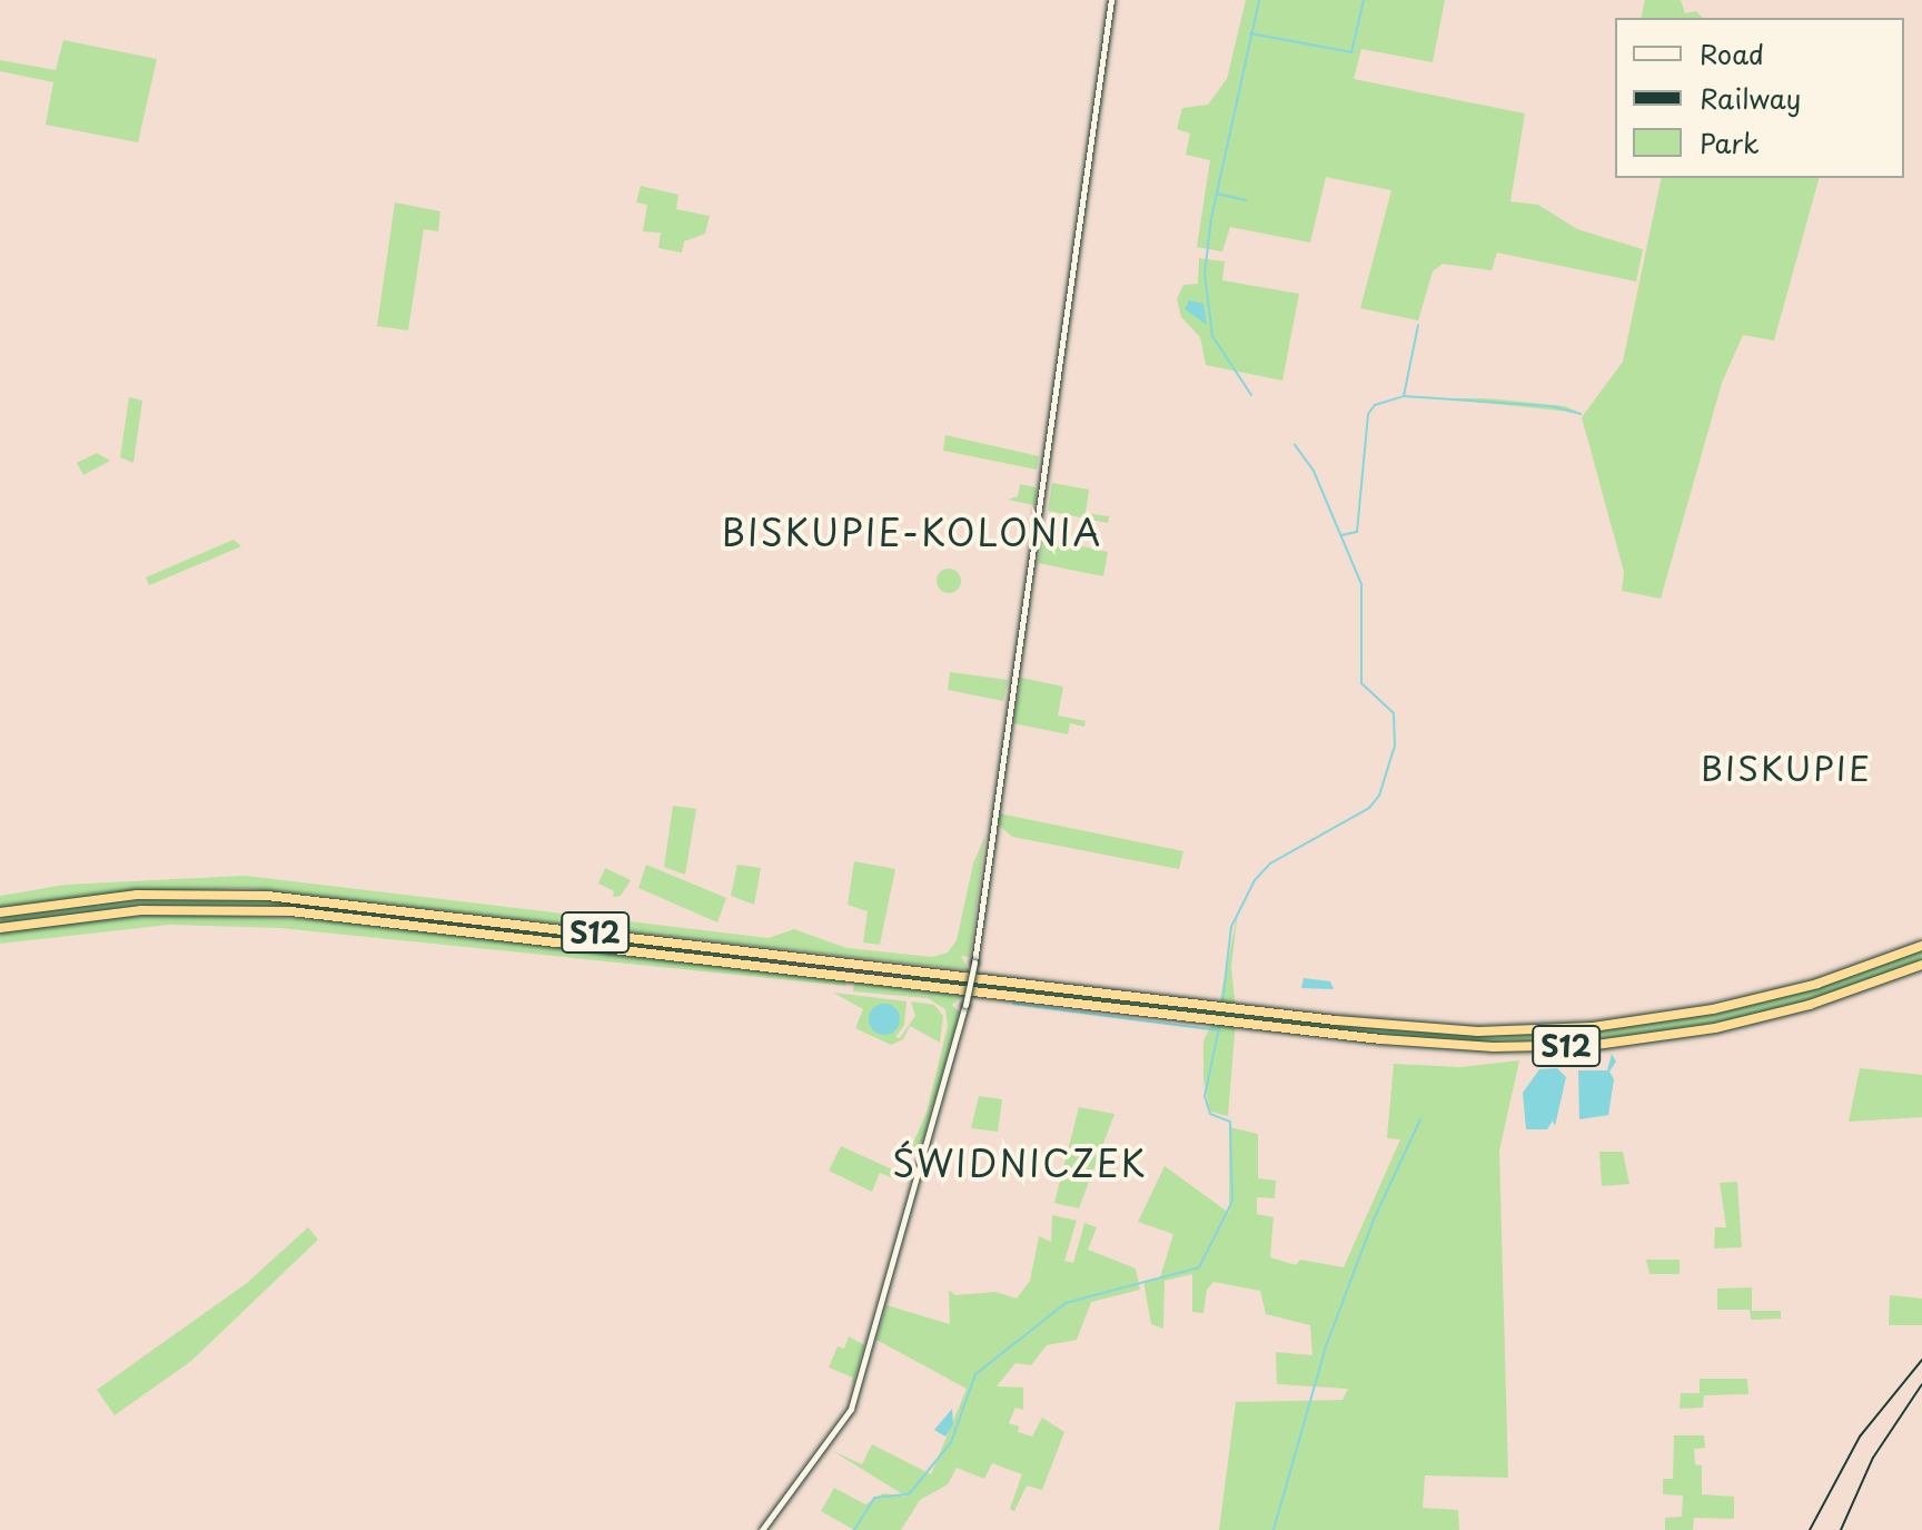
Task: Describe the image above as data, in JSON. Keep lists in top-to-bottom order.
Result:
{
  "streets": {
    "highway": ["S12"]
  },
  "districts": ["BISKUPIE-KOLONIA", "BISKUPIE", "ŚWIDNICZEK"],
  "legend": ["Road", "Railway", "Park"]
}
